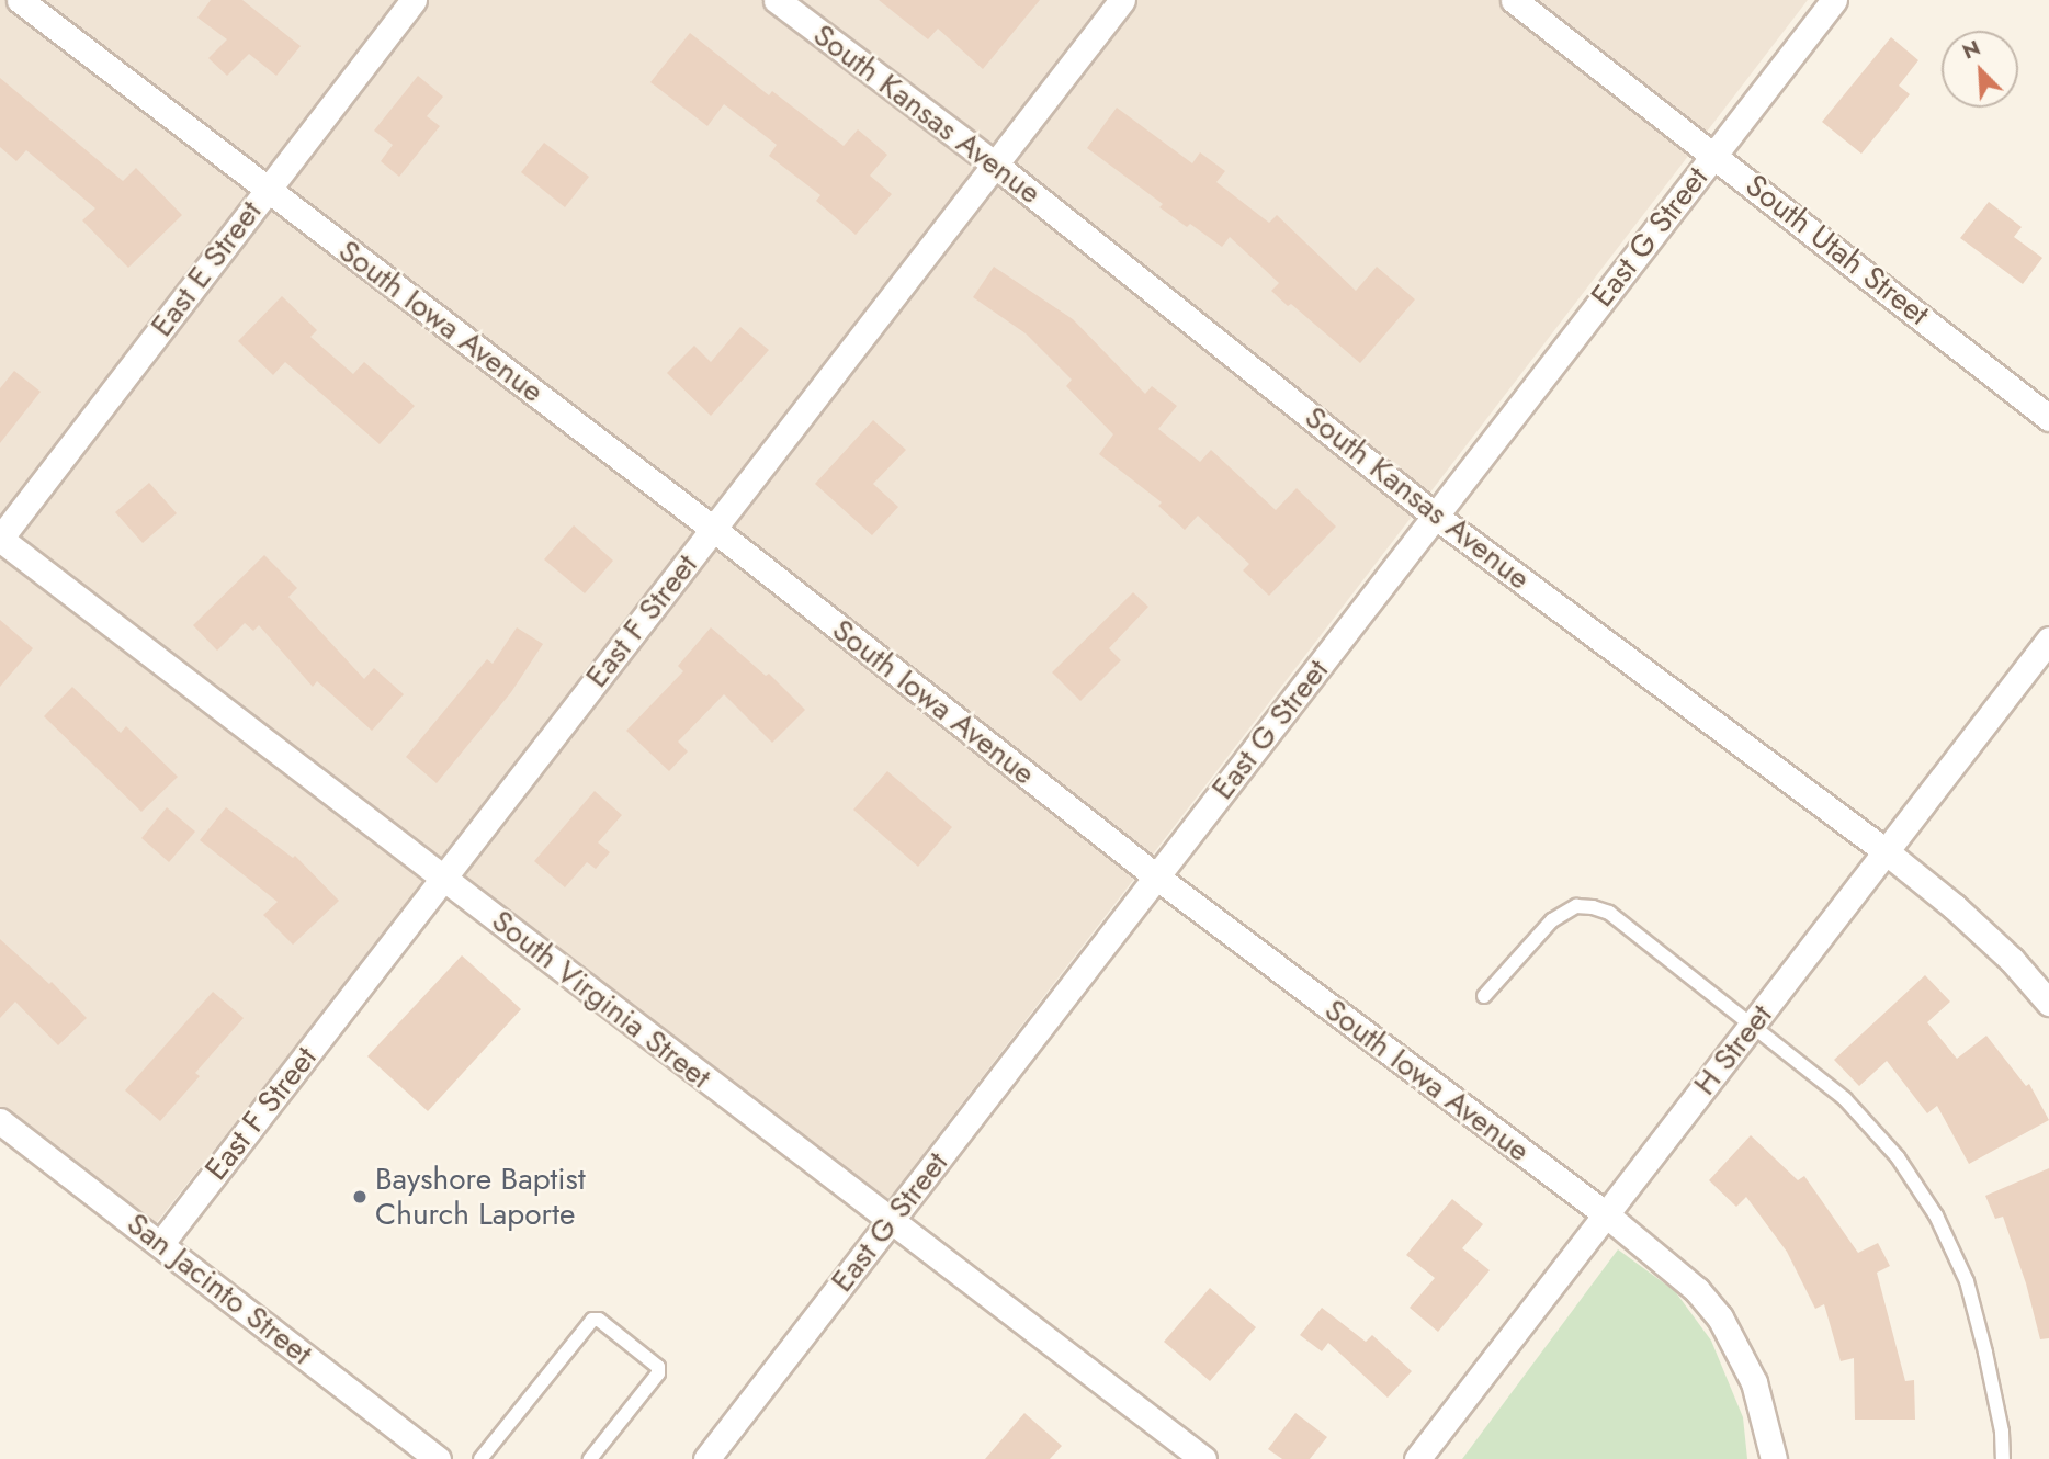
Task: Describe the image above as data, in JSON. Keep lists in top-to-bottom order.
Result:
{
  "streets": {
    "street": [
      "South Kansas Avenue",
      "East G Street",
      "South Utah Street",
      "East E Street",
      "South Iowa Avenue",
      "East F Street",
      "South Virginia Street",
      "H Street",
      "San Jacinto Street"
    ]
  },
  "crossings": [
    ["South Kansas Avenue", "East G Street"],
    ["South Kansas Avenue", "East F Street"],
    ["South Kansas Avenue", "H Street"],
    ["East G Street", "South Utah Street"],
    ["East G Street", "South Iowa Avenue"],
    ["East G Street", "South Virginia Street"],
    ["East E Street", "South Iowa Avenue"],
    ["East E Street", "South Virginia Street"],
    ["South Iowa Avenue", "East F Street"],
    ["South Iowa Avenue", "H Street"],
    ["East F Street", "South Virginia Street"],
    ["East F Street", "San Jacinto Street"]
  ],
  "places": ["Bayshore Baptist Church Laporte"],
  "north": "top left"
}
